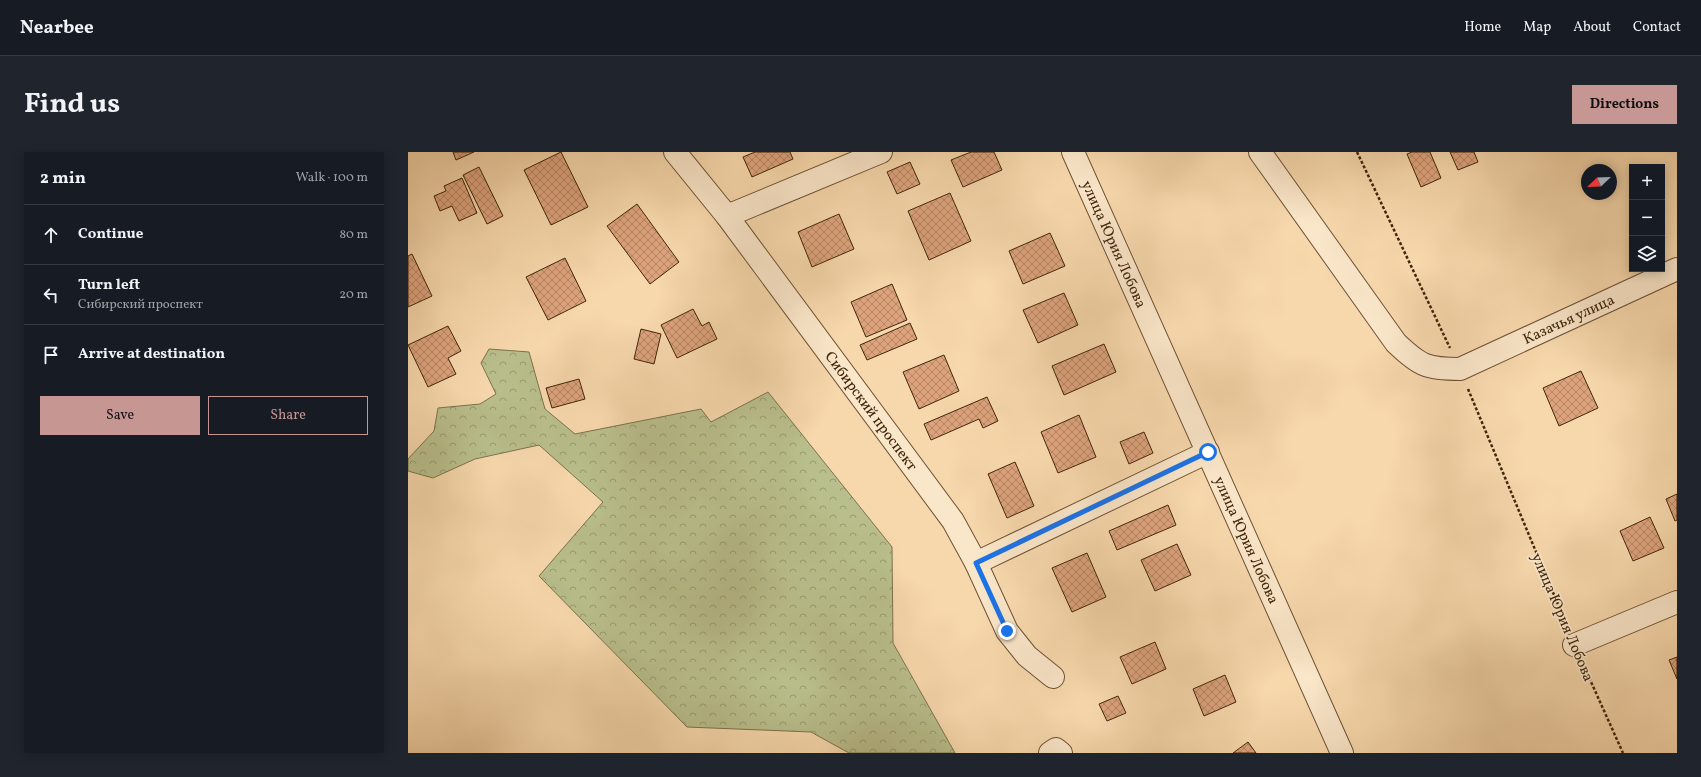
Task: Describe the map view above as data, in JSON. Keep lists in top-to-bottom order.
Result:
{
  "streets": {
    "street": ["улица Юрия Лобова", "Казачья улица", "Сибирский проспект"]
  },
  "crossings": [
    ["улица Юрия Лобова", "Казачья улица"]
  ],
  "north": "bottom left",
  "page": {
    "header": "Nearbee",
    "nav": [
      "Home",
      "Map",
      "About",
      "Contact"
    ],
    "title": "Find us",
    "buttons": [
      "Directions",
      ["Save", "Share"]
    ],
    "heading": ["2 min", "Walk · 100 m"],
    "map_buttons": ["+", "−"],
    "list": [
      ["Continue", "80 m"],
      ["Turn left", "Сибирский проспект", "20 m"],
      "Arrive at destination"
    ]
  }
}
